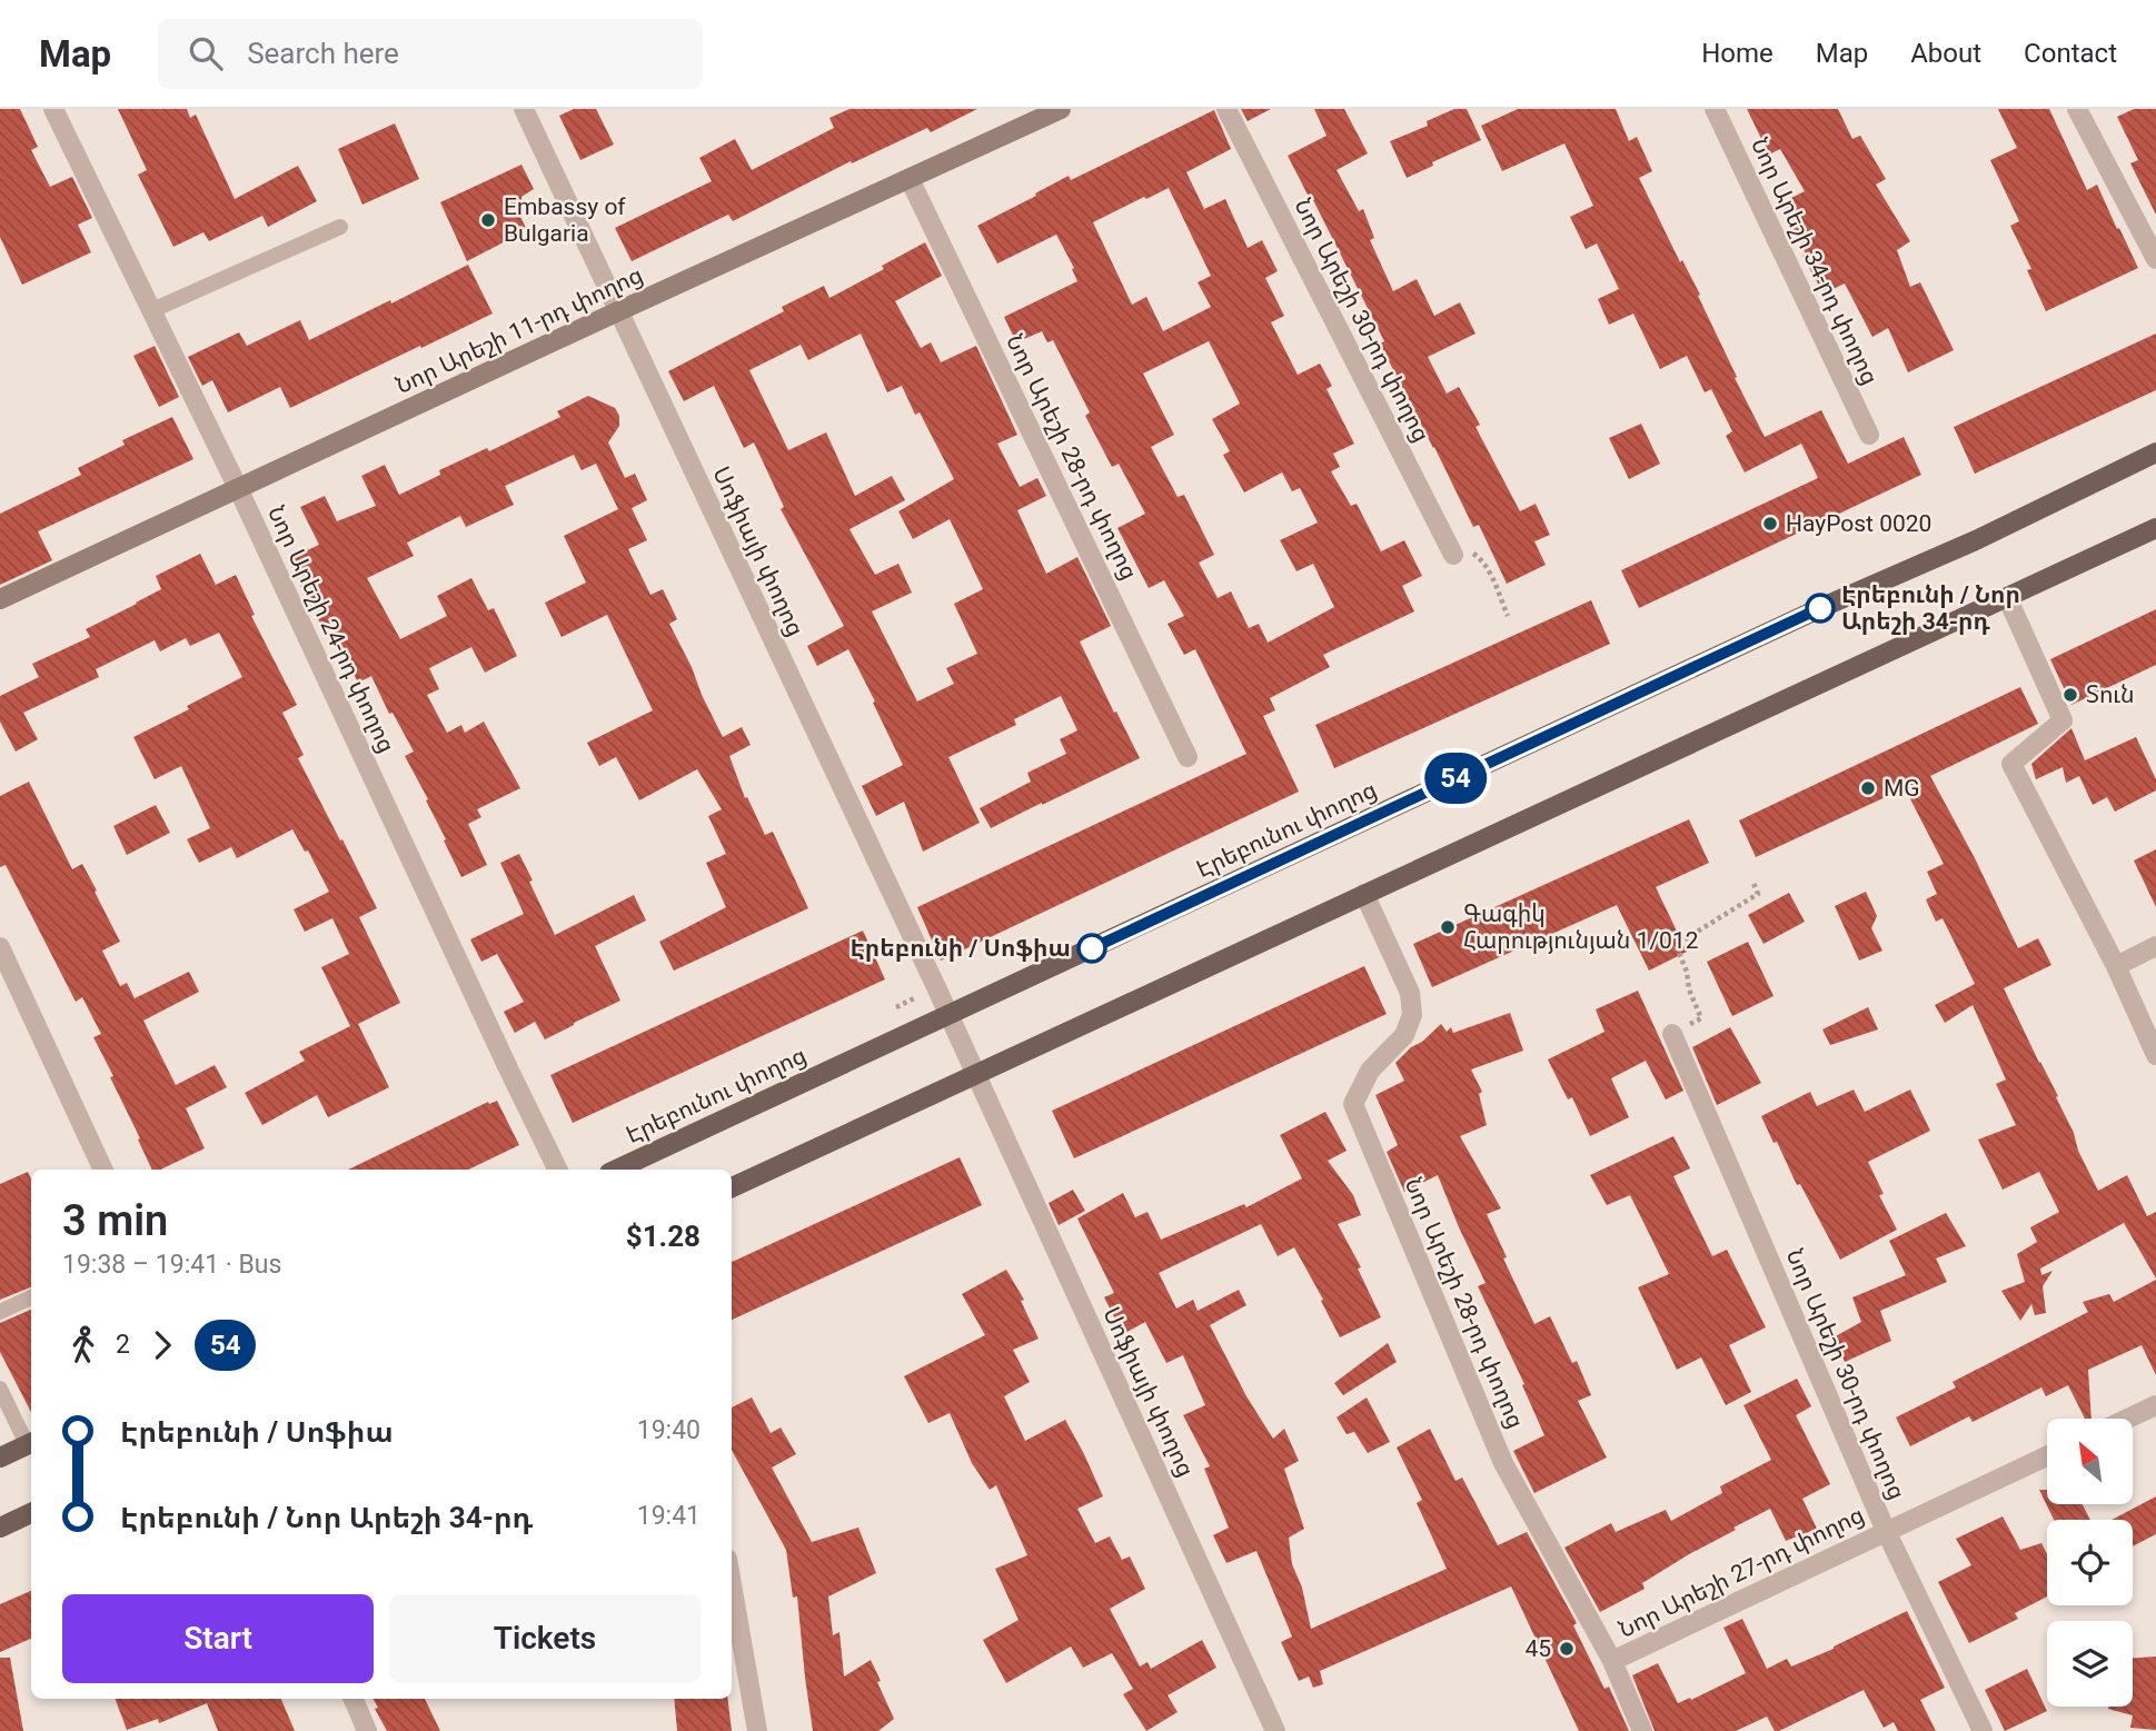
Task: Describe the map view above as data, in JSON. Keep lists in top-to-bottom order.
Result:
{
  "streets": {
    "main road": ["Էրեբունու փողոց"],
    "street": [
      "Նոր Արեշի 34-րդ փողոց",
      "Նոր Արեշի 30-րդ փողոց",
      "Նոր Արեշի 11-րդ փողոց",
      "Նոր Արեշի 28-րդ փողոց",
      "Սոֆիայի փողոց",
      "Նոր Արեշի 24-րդ փողոց",
      "Նոր Արեշի 27-րդ փողոց"
    ]
  },
  "crossings": [
    ["Նոր Արեշի 30-րդ փողոց", "Նոր Արեշի 27-րդ փողոց"],
    ["Նոր Արեշի 11-րդ փողոց", "Նոր Արեշի 28-րդ փողոց"],
    ["Նոր Արեշի 11-րդ փողոց", "Սոֆիայի փողոց"],
    ["Նոր Արեշի 11-րդ փողոց", "Նոր Արեշի 24-րդ փողոց"],
    ["Նոր Արեշի 28-րդ փողոց", "Նոր Արեշի 27-րդ փողոց"],
    ["Սոֆիայի փողոց", "Էրեբունու փողոց"]
  ],
  "places": [
    "Embassy of Bulgaria",
    "HayPost 0020",
    "Էրեբունի / Նոր Արեշի 34-րդ",
    "Տուն",
    "MG",
    "Գագիկ Հարությունյան 1/012",
    "Էրեբունի / Սոֆիա",
    "45"
  ],
  "lines": ["bus line 54"],
  "north": "top left",
  "page": {
    "header": "Map",
    "search": "Search here",
    "nav": [
      "Home",
      "Map",
      "About",
      "Contact"
    ],
    "on_map": "54",
    "heading": ["3 min", "19:38 – 19:41 · Bus", "$1.28"],
    "legs": ["2", "54"],
    "list": [
      {
        "name": "Էրեբունի / Սոֆիա",
        "value": "19:40"
      },
      {
        "name": "Էրեբունի / Նոր Արեշի 34-րդ",
        "value": "19:41"
      }
    ],
    "buttons": ["Start", "Tickets"]
  }
}
